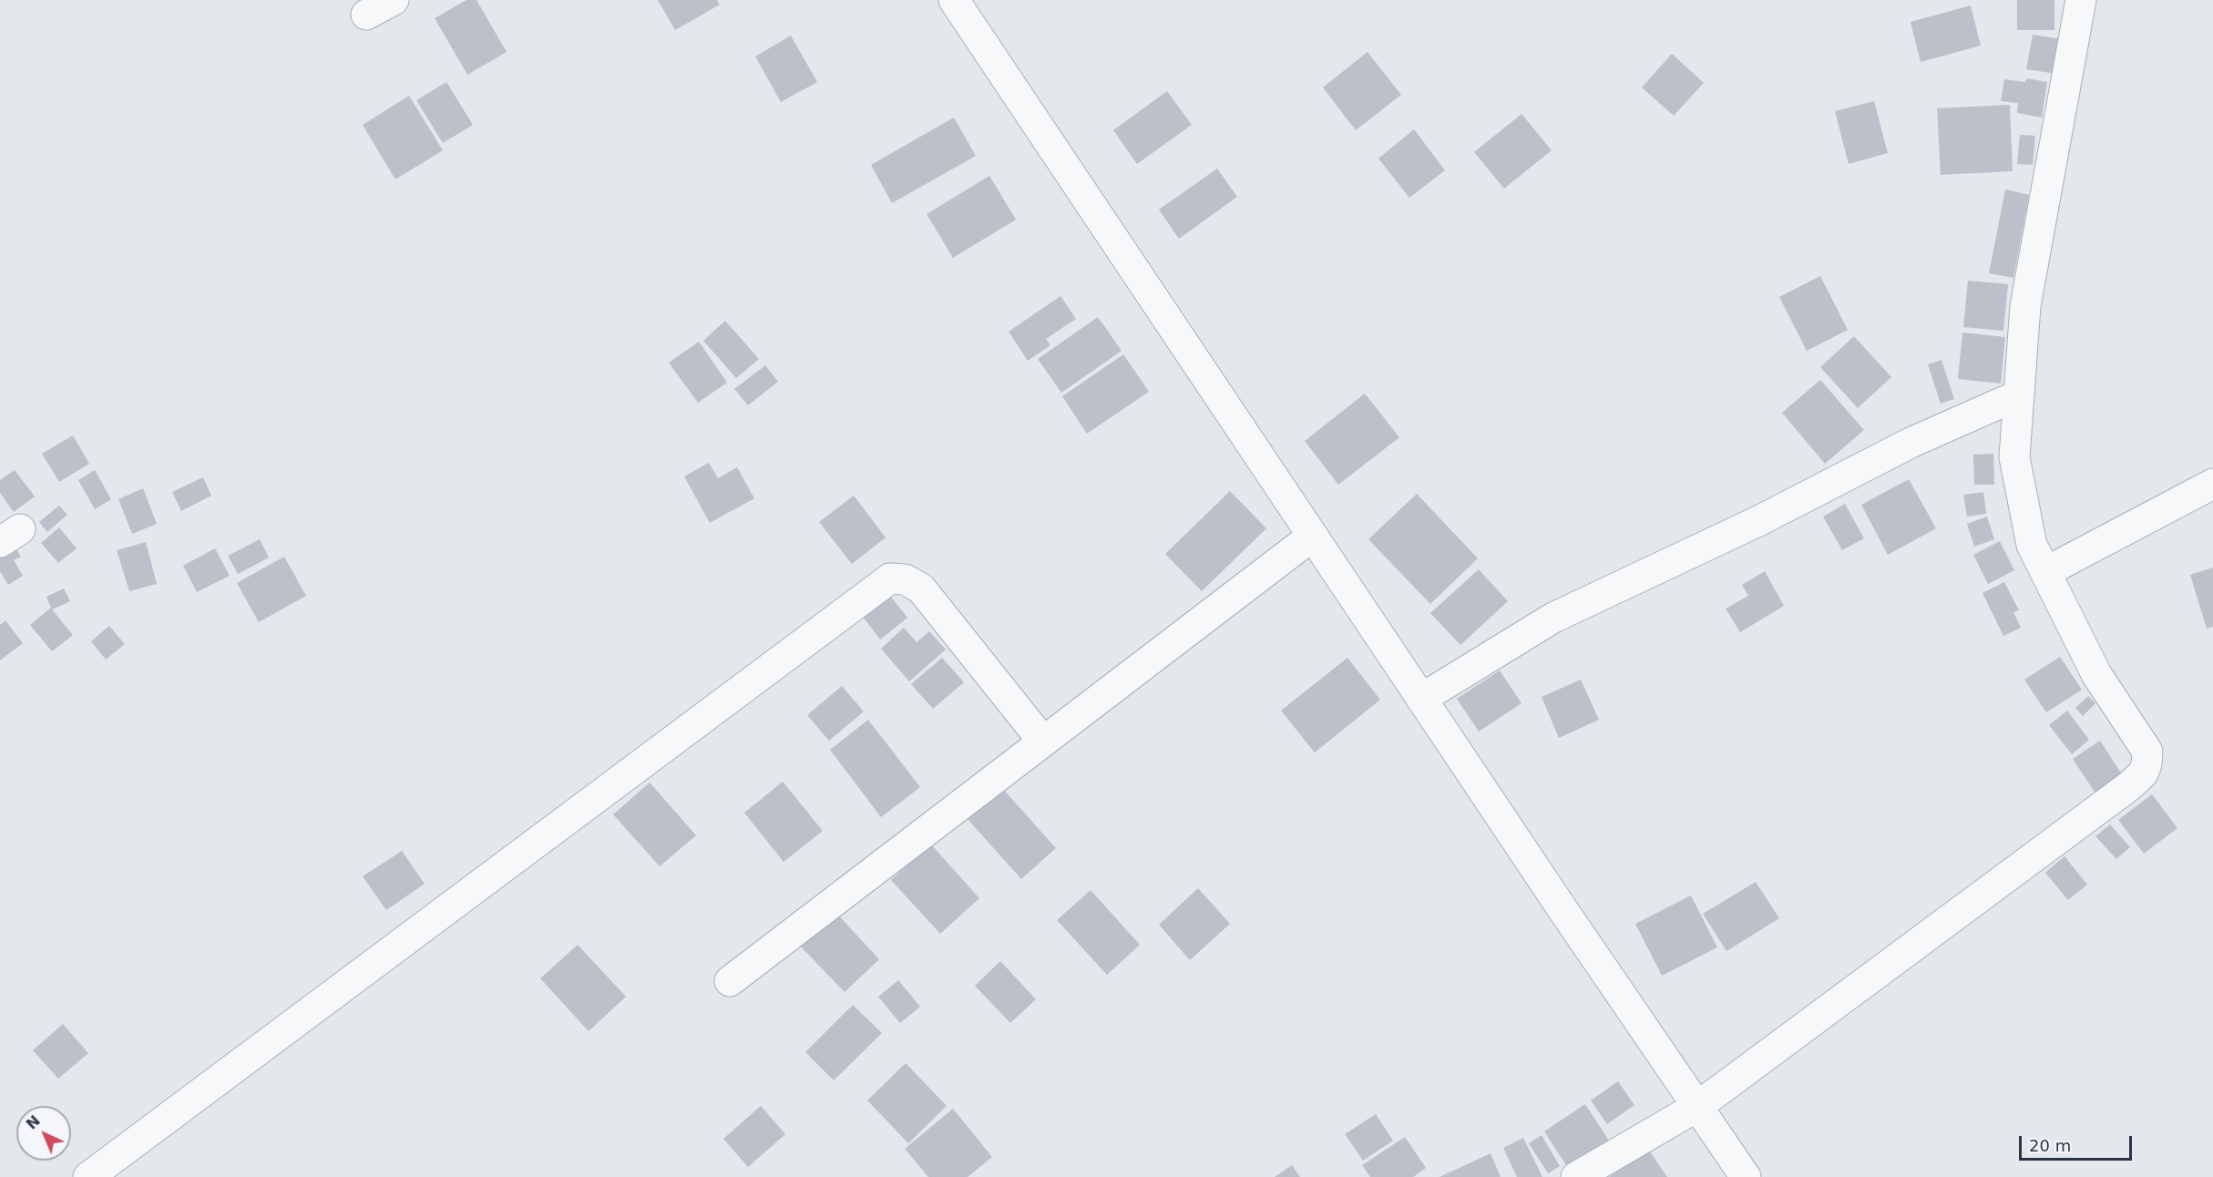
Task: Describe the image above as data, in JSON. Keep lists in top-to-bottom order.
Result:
{
  "scale_bar": "20 m",
  "north": "top left"
}
